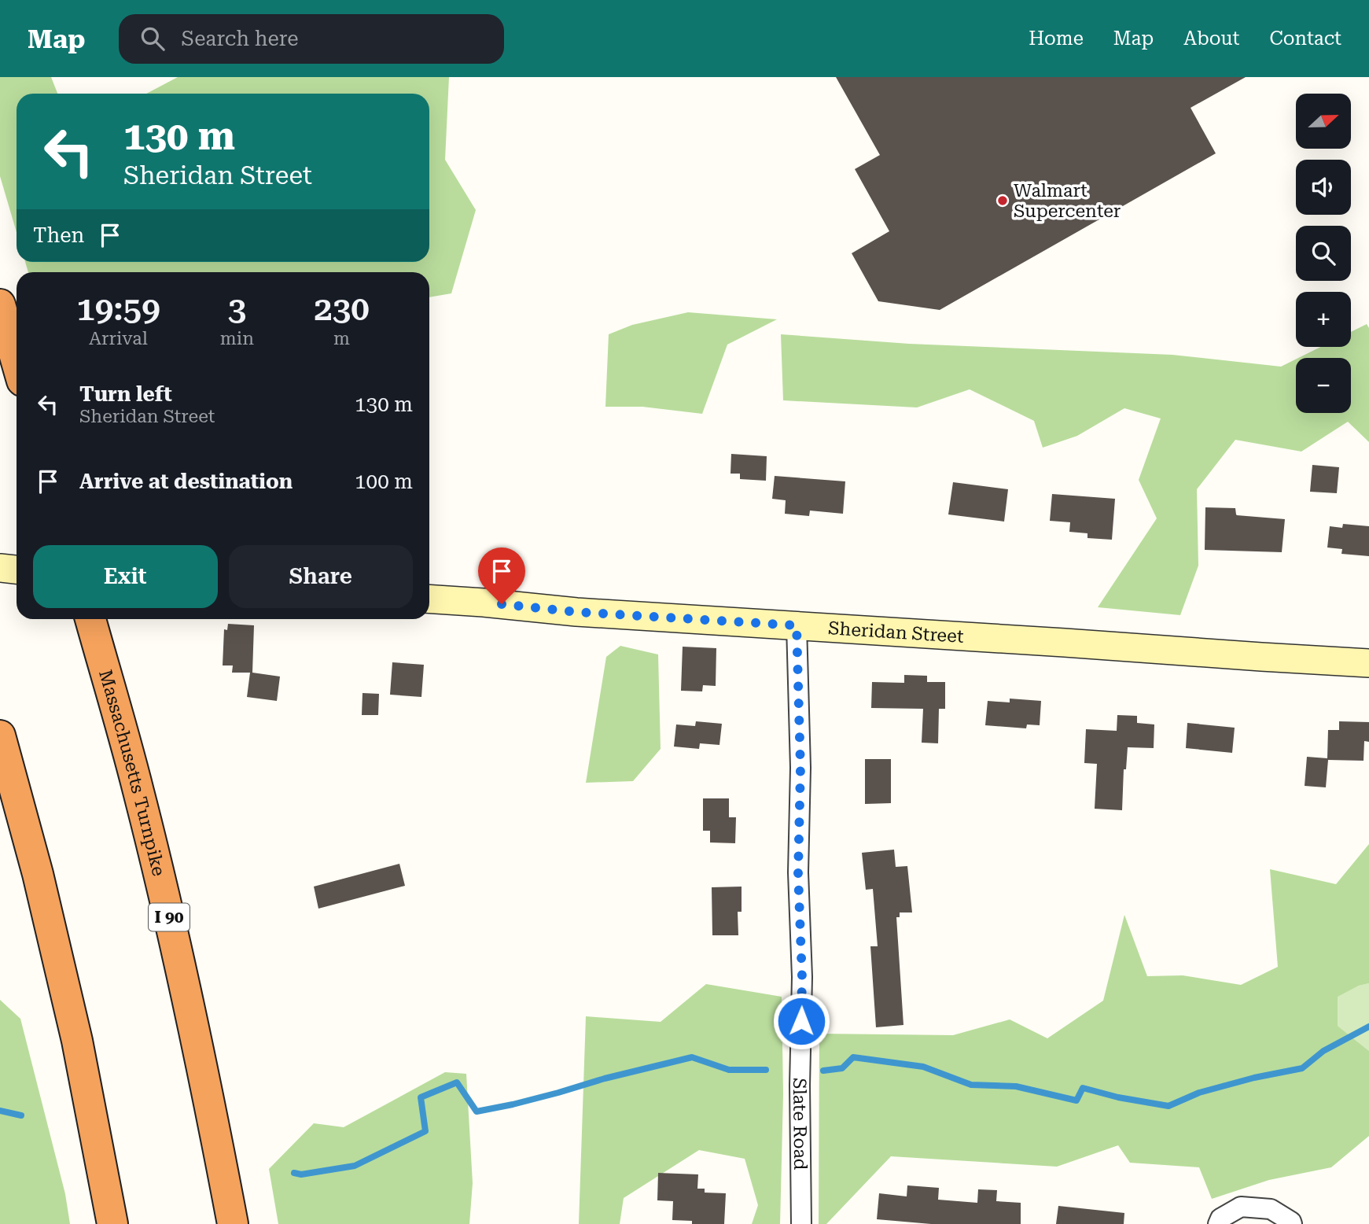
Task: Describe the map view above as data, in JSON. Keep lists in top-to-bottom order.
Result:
{
  "streets": {
    "highway": ["Massachusetts Turnpike", "I 90"],
    "street": ["Sheridan Street", "Slate Road"]
  },
  "crossings": [
    ["Sheridan Street", "Slate Road"]
  ],
  "places": ["Walmart Supercenter"],
  "north": "right",
  "page": {
    "header": "Map",
    "search": "Search here",
    "nav": [
      "Home",
      "Map",
      "About",
      "Contact"
    ],
    "map_buttons": ["+", "−"],
    "turn": ["130 m", "Sheridan Street"],
    "then": "Then",
    "eta": [
      "19:59",
      "Arrival",
      "3",
      "min",
      "230",
      "m"
    ],
    "list": [
      {
        "name": "Turn left",
        "note": "Sheridan Street",
        "value": "130 m"
      },
      {
        "name": "Arrive at destination",
        "value": "100 m"
      }
    ],
    "buttons": ["Exit", "Share"]
  }
}
